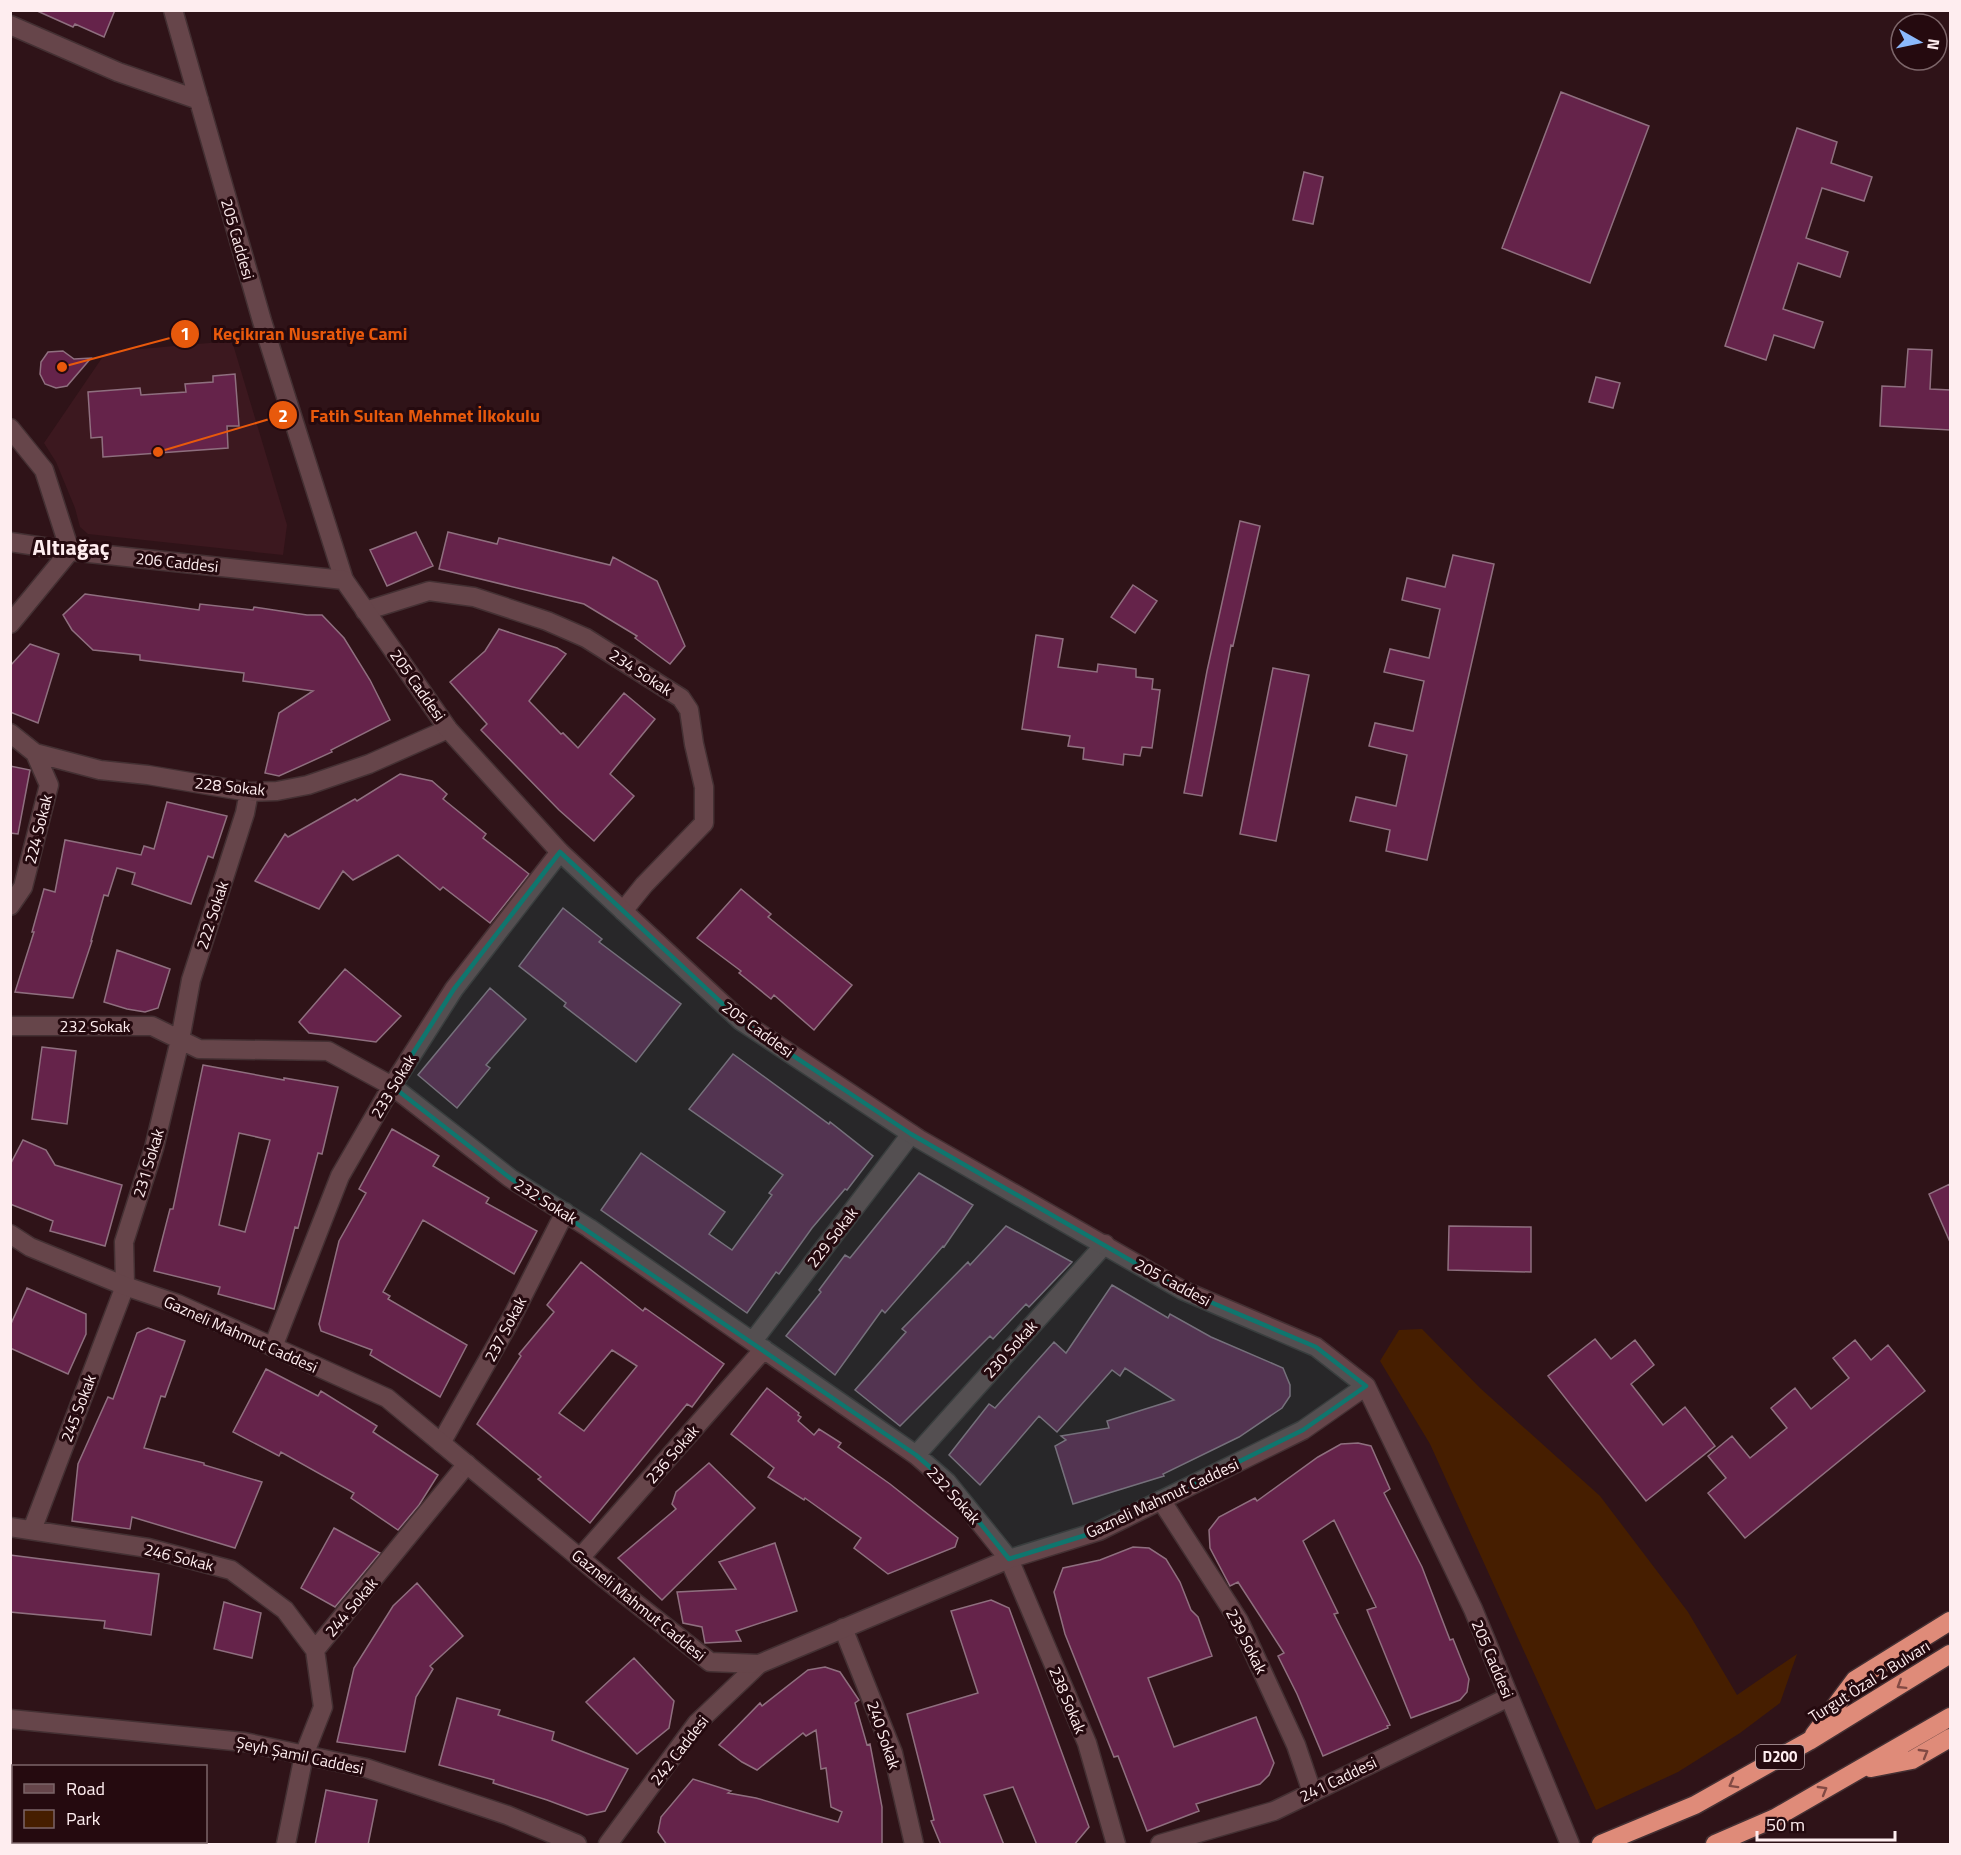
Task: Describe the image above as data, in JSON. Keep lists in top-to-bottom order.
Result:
{
  "streets": {
    "highway": ["Turgut Özal 2 Bulvarı", "D200"],
    "street": [
      "205 Caddesi",
      "206 Caddesi",
      "234 Sokak",
      "228 Sokak",
      "224 Sokak",
      "222 Sokak",
      "232 Sokak",
      "233 Sokak",
      "231 Sokak",
      "229 Sokak",
      "237 Sokak",
      "Gazneli Mahmut Caddesi",
      "230 Sokak",
      "245 Sokak",
      "236 Sokak",
      "246 Sokak",
      "244 Sokak",
      "239 Sokak",
      "238 Sokak",
      "240 Sokak",
      "242 Caddesi",
      "Şeyh Şamil Caddesi",
      "241 Caddesi"
    ]
  },
  "crossings": [
    ["205 Caddesi", "206 Caddesi"],
    ["205 Caddesi", "234 Sokak"],
    ["205 Caddesi", "228 Sokak"],
    ["205 Caddesi", "233 Sokak"],
    ["205 Caddesi", "229 Sokak"],
    ["205 Caddesi", "Gazneli Mahmut Caddesi"],
    ["205 Caddesi", "230 Sokak"],
    ["205 Caddesi", "241 Caddesi"],
    ["228 Sokak", "224 Sokak"],
    ["228 Sokak", "222 Sokak"],
    ["222 Sokak", "232 Sokak"],
    ["222 Sokak", "231 Sokak"],
    ["232 Sokak", "233 Sokak"],
    ["232 Sokak", "231 Sokak"],
    ["232 Sokak", "229 Sokak"],
    ["232 Sokak", "237 Sokak"],
    ["232 Sokak", "Gazneli Mahmut Caddesi"],
    ["232 Sokak", "230 Sokak"],
    ["232 Sokak", "236 Sokak"],
    ["232 Sokak", "238 Sokak"],
    ["233 Sokak", "Gazneli Mahmut Caddesi"],
    ["231 Sokak", "Gazneli Mahmut Caddesi"],
    ["231 Sokak", "245 Sokak"],
    ["229 Sokak", "236 Sokak"],
    ["237 Sokak", "Gazneli Mahmut Caddesi"],
    ["Gazneli Mahmut Caddesi", "245 Sokak"],
    ["Gazneli Mahmut Caddesi", "236 Sokak"],
    ["Gazneli Mahmut Caddesi", "244 Sokak"],
    ["Gazneli Mahmut Caddesi", "239 Sokak"],
    ["Gazneli Mahmut Caddesi", "238 Sokak"],
    ["Gazneli Mahmut Caddesi", "240 Sokak"],
    ["Gazneli Mahmut Caddesi", "242 Caddesi"],
    ["245 Sokak", "246 Sokak"],
    ["246 Sokak", "244 Sokak"],
    ["244 Sokak", "Şeyh Şamil Caddesi"],
    ["239 Sokak", "241 Caddesi"]
  ],
  "districts": ["Altıağaç"],
  "places": ["Keçikıran Nusratiye Cami", "Fatih Sultan Mehmet İlkokulu"],
  "legend": ["Road", "Park"],
  "scale_bar": "50 m",
  "north": "right"
}
